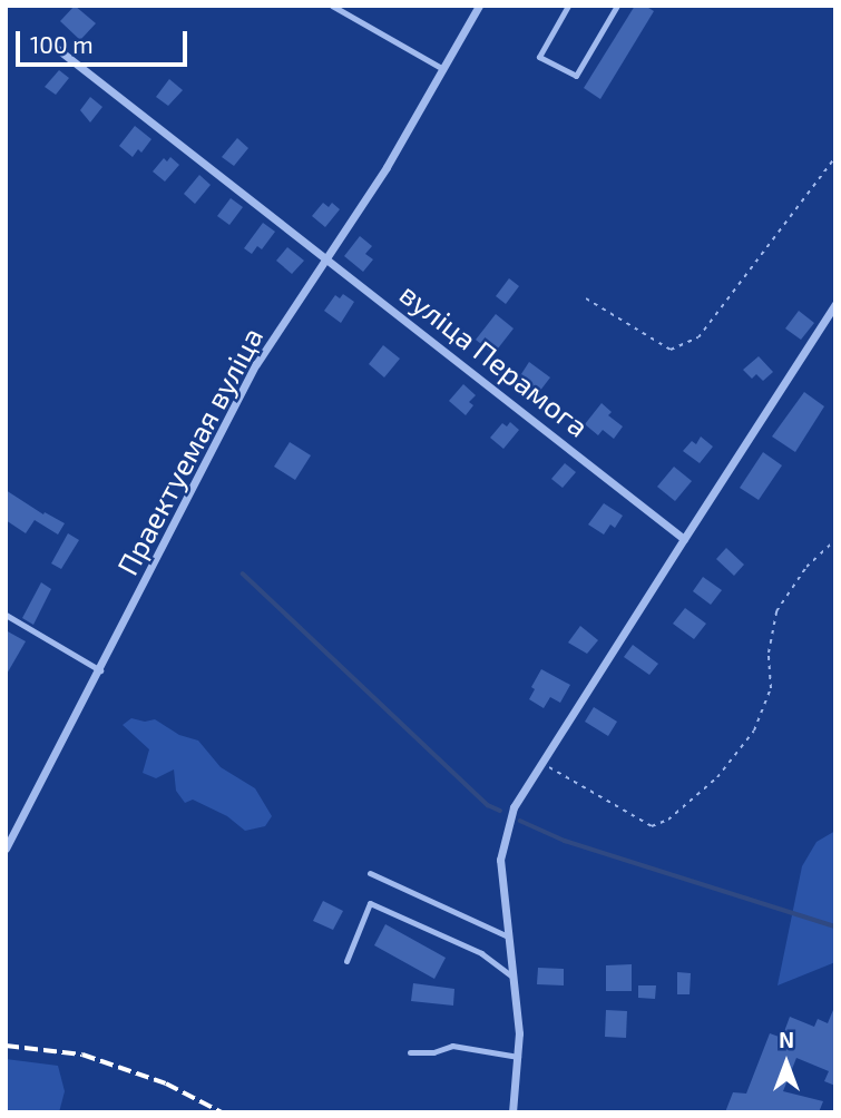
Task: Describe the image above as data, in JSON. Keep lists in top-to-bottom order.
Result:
{
  "streets": {
    "street": ["вуліца Перамога", "Праектуемая вуліца"]
  },
  "crossings": [
    ["вуліца Перамога", "Праектуемая вуліца"]
  ],
  "scale_bar": "100 m",
  "north": "top"
}
